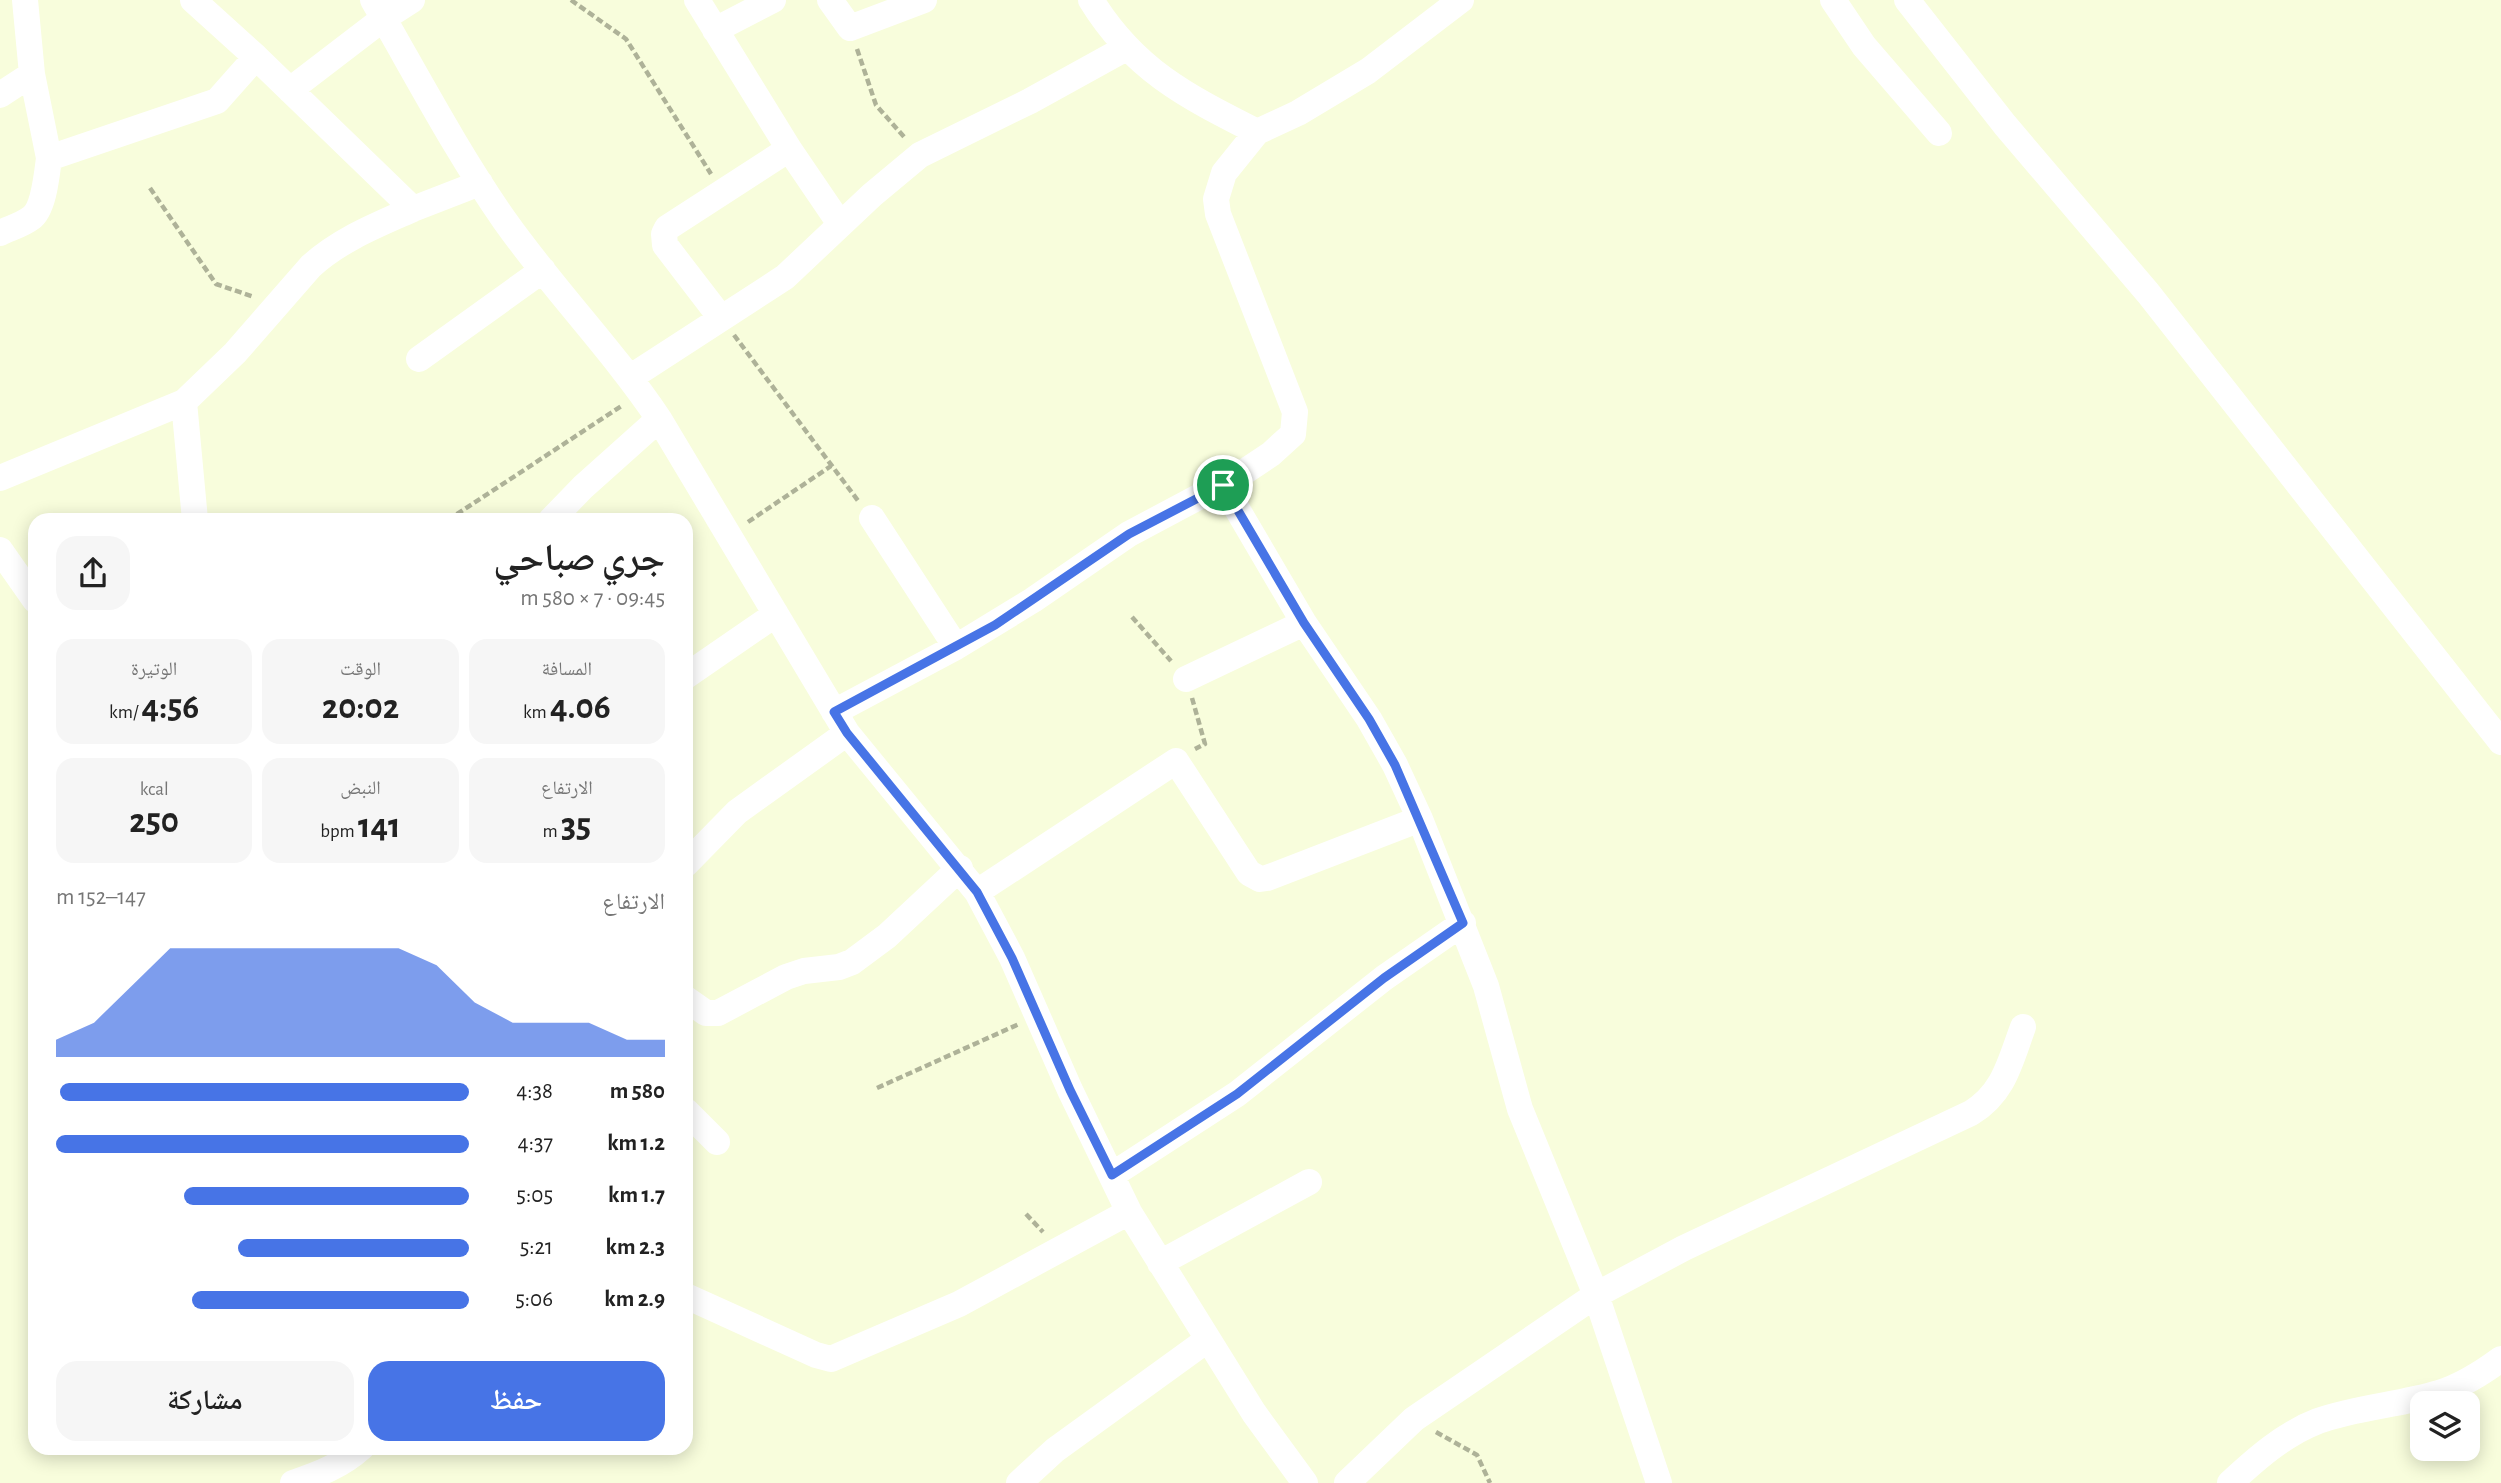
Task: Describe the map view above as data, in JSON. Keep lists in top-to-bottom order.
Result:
{
  "page": {
    "heading": ["جري صباحي", "09:45 · 7 × 580 m"],
    "stats": [
      ["المسافة", "4.06 km"],
      ["الوقت", "20:02"],
      ["الوتيرة", "4:56 /km"],
      ["الارتفاع", "35 m"],
      ["النبض", "141 bpm"],
      ["kcal", "250"]
    ],
    "chart": ["الارتفاع", "147–152 m"],
    "list": [
      {
        "name": "580 m",
        "note": "4:38"
      },
      {
        "name": "1.2 km",
        "note": "4:37"
      },
      {
        "name": "1.7 km",
        "note": "5:05"
      },
      {
        "name": "2.3 km",
        "note": "5:21"
      },
      {
        "name": "2.9 km",
        "note": "5:06"
      }
    ],
    "buttons": ["حفظ", "مشاركة"]
  }
}
